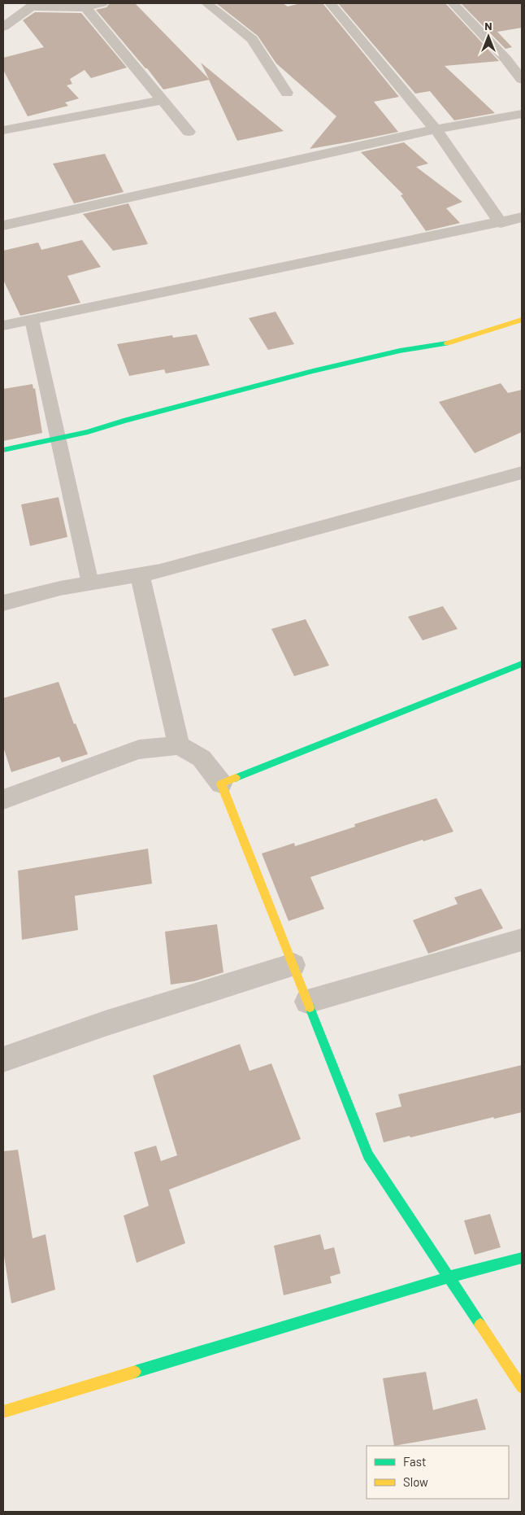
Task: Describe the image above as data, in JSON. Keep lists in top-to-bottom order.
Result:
{
  "legend": ["Fast", "Slow"],
  "north": "top"
}
